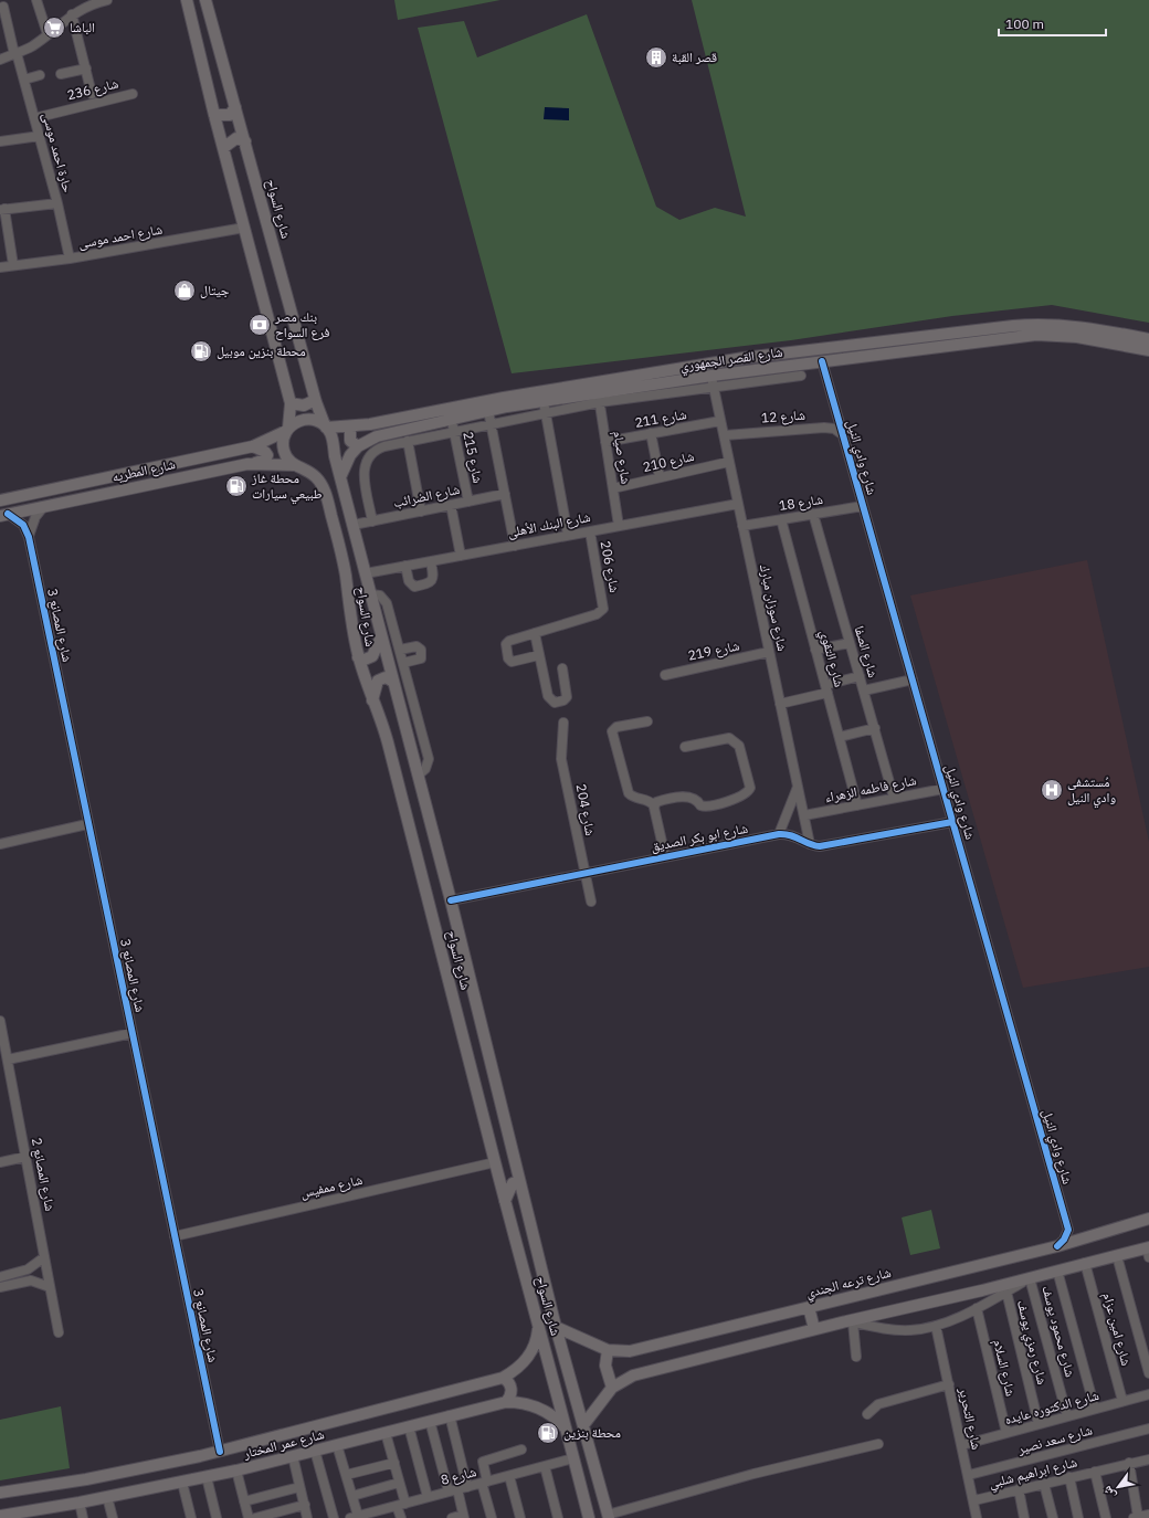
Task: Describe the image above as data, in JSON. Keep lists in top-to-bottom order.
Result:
{
  "streets": {
    "main road": [
      "شارع السواح",
      "شارع القصر الجمهوري",
      "شارع المطريه",
      "شارع ترعه الجندي",
      "شارع عمر المختار"
    ],
    "street": [
      "شارع 236",
      "حارة احمد موسى",
      "شارع احمد موسى",
      "شارع 12",
      "شارع 211",
      "شارع 215",
      "شارع صيام",
      "شارع وادي النيل",
      "شارع 210",
      "شارع الضرائب",
      "شارع 18",
      "شارع البنك الأهلى",
      "شارع 206",
      "شارع سوزان مبارك",
      "شارع المصانع 3",
      "شارع 219",
      "شارع الصفا",
      "شارع التقوي",
      "شارع فاطمه الزهراء",
      "شارع 204",
      "شارع ابو بكر الصديق",
      "شارع المصانع 2",
      "شارع ممفيس",
      "شارع امين عزام",
      "شارع محمود يوسف",
      "شارع رمزي يوسف",
      "شارع السلام",
      "شارع الدكتوره عايده",
      "شارع التحرير",
      "شارع سعد نصير",
      "شارع ابراهيم شلبي",
      "شارع 8"
    ]
  },
  "crossings": [
    ["شارع 236", "حارة احمد موسى"],
    ["حارة احمد موسى", "شارع احمد موسى"],
    ["شارع السواح", "شارع القصر الجمهوري"],
    ["شارع السواح", "شارع المطريه"],
    ["شارع السواح", "شارع الضرائب"],
    ["شارع السواح", "شارع البنك الأهلى"],
    ["شارع السواح", "شارع ابو بكر الصديق"],
    ["شارع السواح", "شارع ممفيس"],
    ["شارع السواح", "شارع ترعه الجندي"],
    ["شارع السواح", "شارع عمر المختار"],
    ["شارع السواح", "شارع 8"],
    ["شارع القصر الجمهوري", "شارع 215"],
    ["شارع القصر الجمهوري", "شارع صيام"],
    ["شارع القصر الجمهوري", "شارع وادي النيل"],
    ["شارع القصر الجمهوري", "شارع سوزان مبارك"],
    ["شارع 12", "شارع وادي النيل"],
    ["شارع 12", "شارع سوزان مبارك"],
    ["شارع 211", "شارع صيام"],
    ["شارع 211", "شارع سوزان مبارك"],
    ["شارع 215", "شارع الضرائب"],
    ["شارع صيام", "شارع 210"],
    ["شارع صيام", "شارع البنك الأهلى"],
    ["شارع وادي النيل", "شارع 18"],
    ["شارع وادي النيل", "شارع فاطمه الزهراء"],
    ["شارع وادي النيل", "شارع ابو بكر الصديق"],
    ["شارع وادي النيل", "شارع ترعه الجندي"],
    ["شارع 210", "شارع سوزان مبارك"],
    ["شارع المطريه", "شارع المصانع 3"],
    ["شارع 18", "شارع سوزان مبارك"],
    ["شارع 18", "شارع الصفا"],
    ["شارع 18", "شارع التقوي"],
    ["شارع البنك الأهلى", "شارع 206"],
    ["شارع البنك الأهلى", "شارع سوزان مبارك"],
    ["شارع سوزان مبارك", "شارع 219"],
    ["شارع سوزان مبارك", "شارع فاطمه الزهراء"],
    ["شارع سوزان مبارك", "شارع ابو بكر الصديق"],
    ["شارع المصانع 3", "شارع ممفيس"],
    ["شارع المصانع 3", "شارع عمر المختار"],
    ["شارع الصفا", "شارع فاطمه الزهراء"],
    ["شارع التقوي", "شارع فاطمه الزهراء"],
    ["شارع 204", "شارع ابو بكر الصديق"],
    ["شارع امين عزام", "شارع الدكتوره عايده"],
    ["شارع محمود يوسف", "شارع الدكتوره عايده"],
    ["شارع رمزي يوسف", "شارع الدكتوره عايده"],
    ["شارع السلام", "شارع الدكتوره عايده"],
    ["شارع الدكتوره عايده", "شارع التحرير"],
    ["شارع التحرير", "شارع سعد نصير"],
    ["شارع التحرير", "شارع ابراهيم شلبي"]
  ],
  "places": {
    "supermarket": ["الباشا"],
    "building": ["قصر القبة"],
    "shop": ["جيتال"],
    "bank": ["بنك مصر فرع السواح"],
    "fuel station": ["محطة بنزين موبيل", "محطة غاز طبيعي سيارات", "محطة بنزين"],
    "hospital": ["مُستشفى وادي النيل"]
  },
  "scale_bar": "100 m",
  "north": "bottom left"
}
